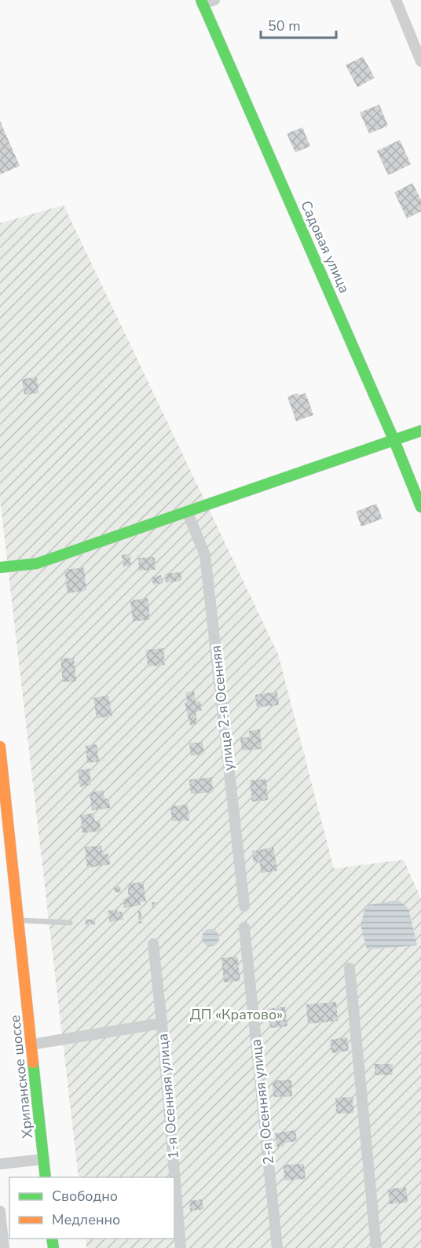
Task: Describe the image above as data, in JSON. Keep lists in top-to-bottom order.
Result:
{
  "streets": {
    "street": [
      "Садовая улица",
      "улица 2-я Осенняя",
      "Хрипанское шоссе",
      "1-я Осенняя улица",
      "2-я Осенняя улица"
    ]
  },
  "parks": ["ДП «Кратово»"],
  "legend": ["Свободно", "Медленно"],
  "scale_bar": "50 m"
}
